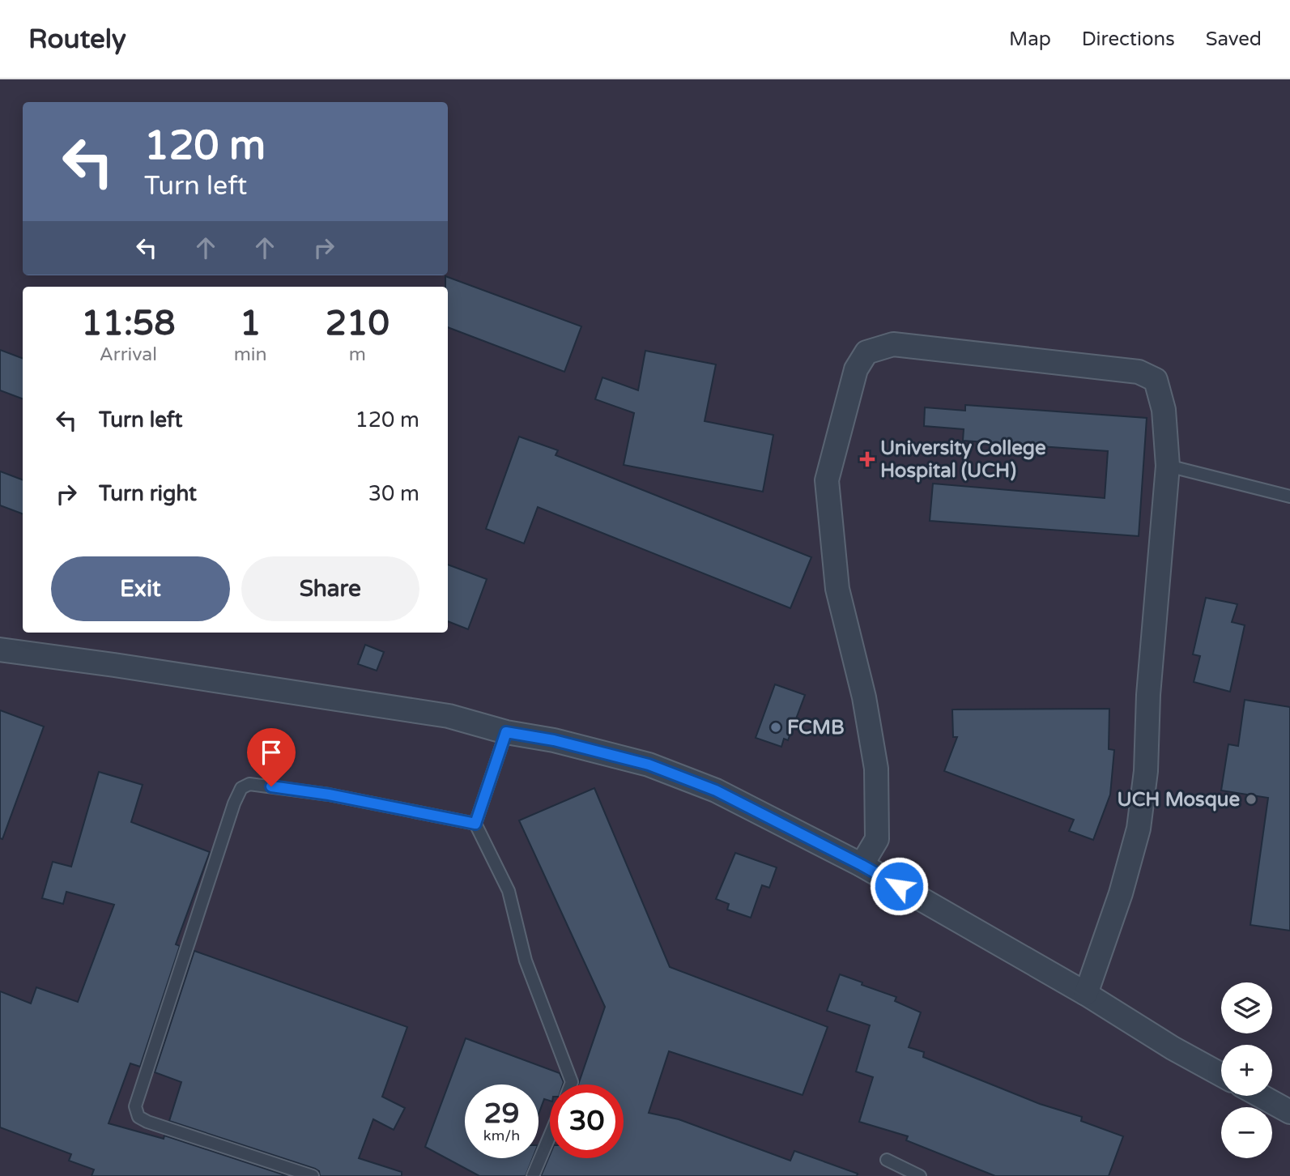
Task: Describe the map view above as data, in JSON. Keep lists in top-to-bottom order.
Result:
{
  "places": {
    "health": ["University College Hospital (UCH)"],
    "other": ["FCMB", "UCH Mosque"]
  },
  "page": {
    "header": "Routely",
    "nav": ["Map", "Directions", "Saved"],
    "turn": ["120 m", "Turn left"],
    "eta": [
      "11:58",
      "Arrival",
      "1",
      "min",
      "210",
      "m"
    ],
    "list": [
      {
        "name": "Turn left",
        "value": "120 m"
      },
      {
        "name": "Turn right",
        "value": "30 m"
      }
    ],
    "buttons": ["Exit", "Share"],
    "map_buttons": ["+", "−"],
    "speed": "29 km/h",
    "limit": "30"
  }
}
